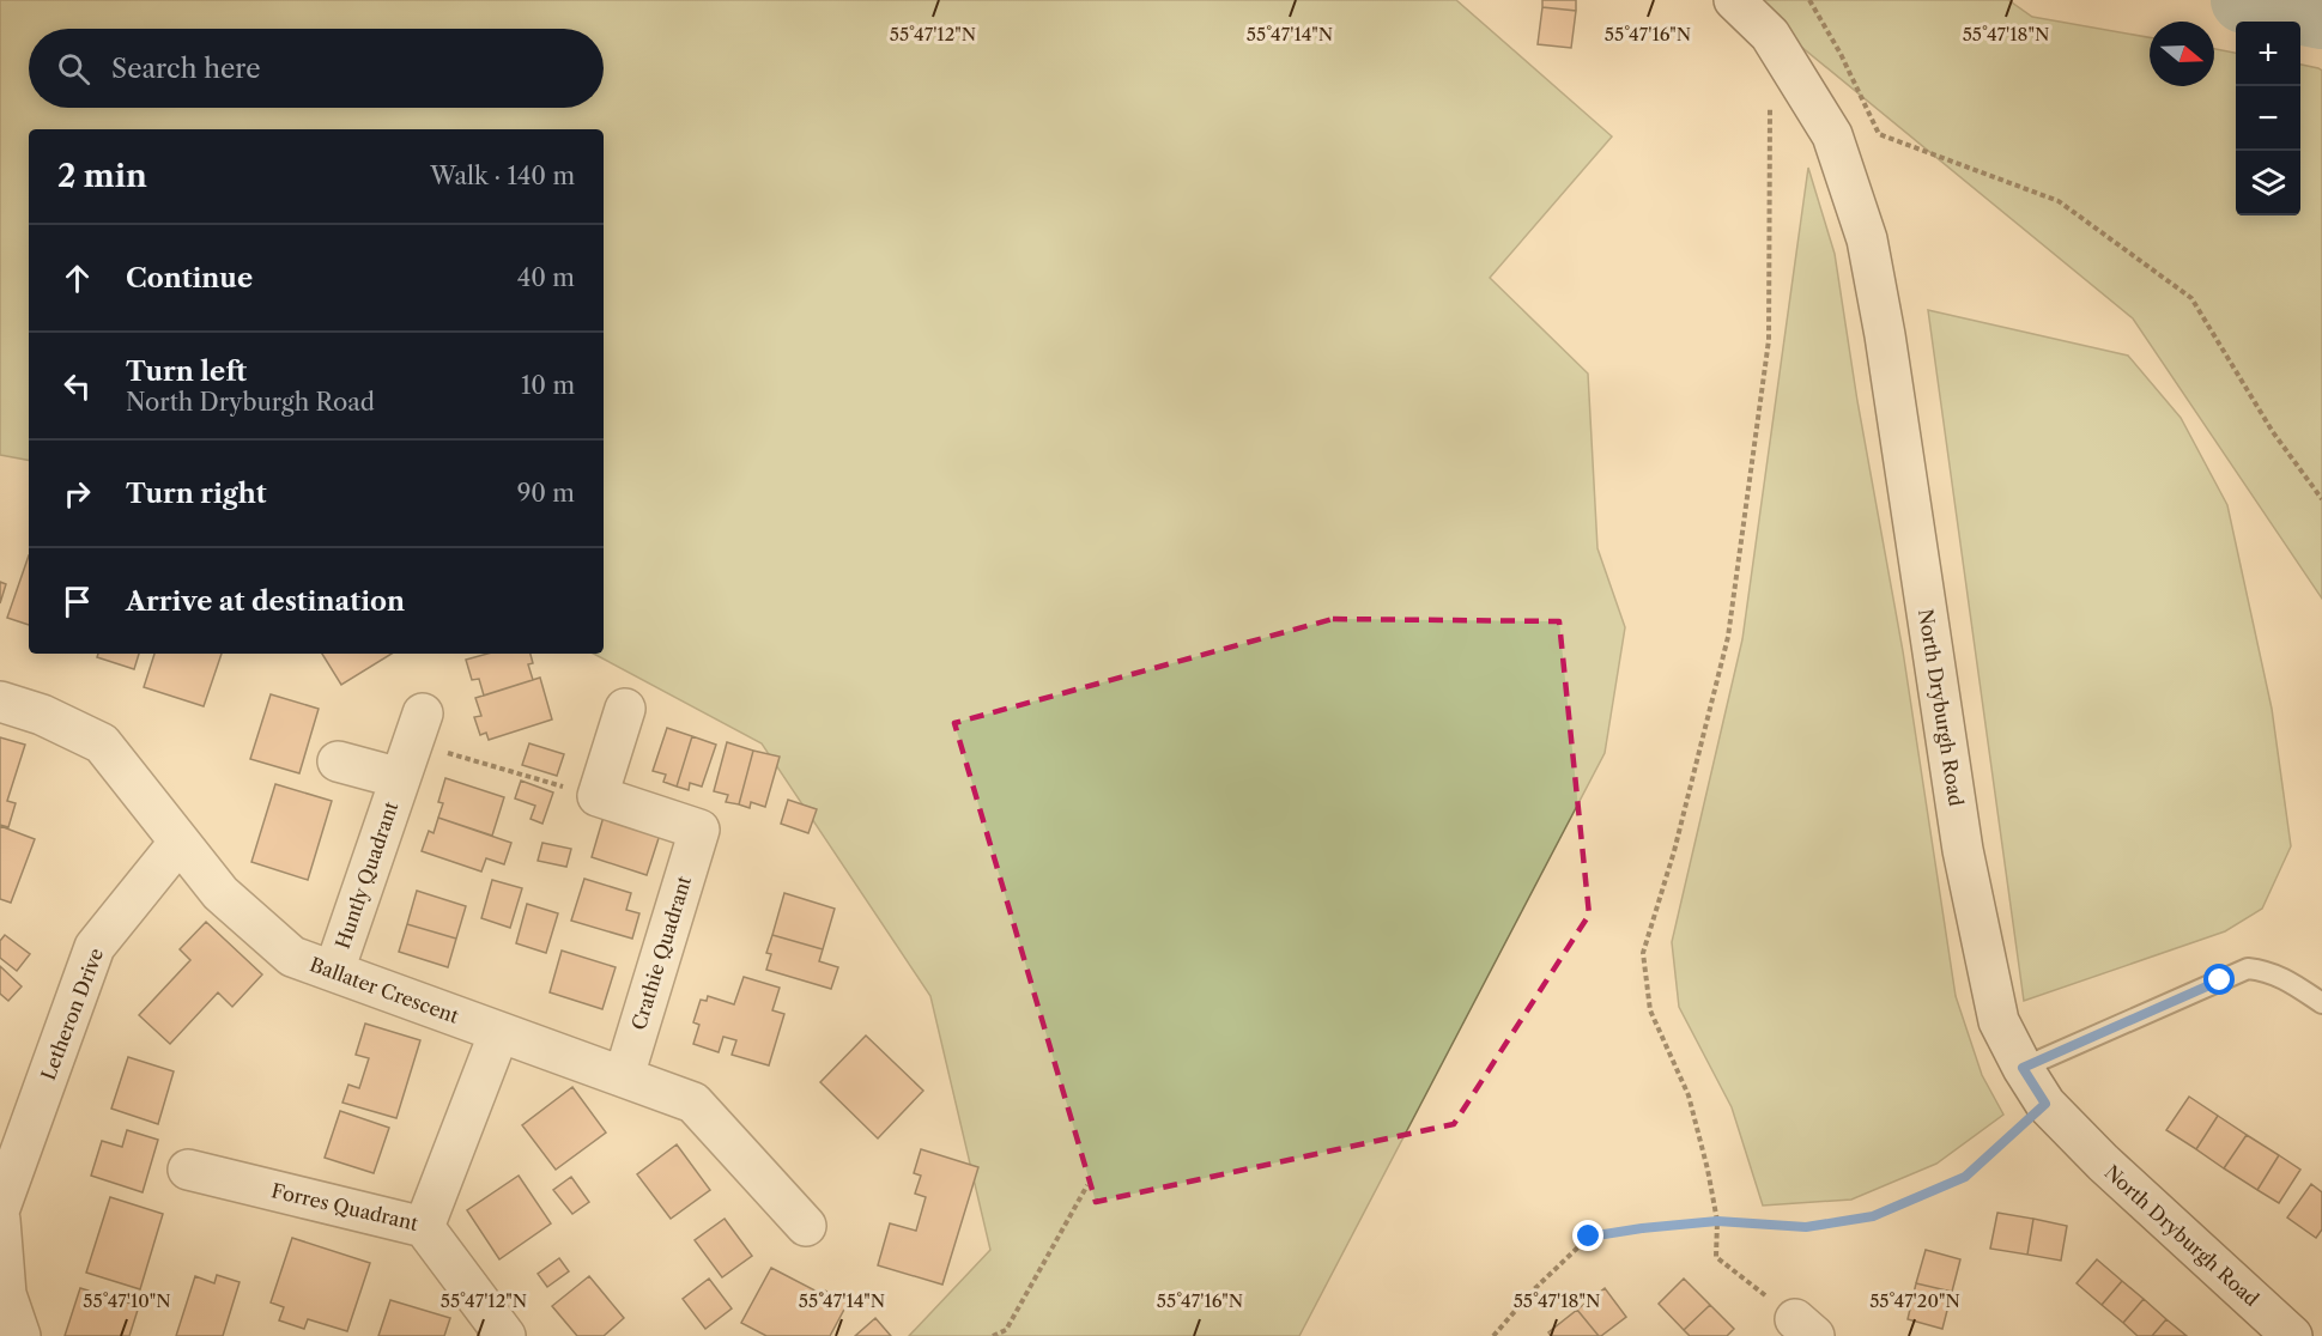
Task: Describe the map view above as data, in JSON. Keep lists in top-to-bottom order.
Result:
{
  "streets": {
    "street": [
      "North Dryburgh Road",
      "Huntly Quadrant",
      "Crathie Quadrant",
      "Ballater Crescent",
      "Letheron Drive",
      "Forres Quadrant"
    ]
  },
  "crossings": [
    ["Huntly Quadrant", "Ballater Crescent"],
    ["Crathie Quadrant", "Ballater Crescent"],
    ["Ballater Crescent", "Letheron Drive"],
    ["Ballater Crescent", "Forres Quadrant"]
  ],
  "north": "right",
  "page": {
    "map_buttons": ["+", "−"],
    "search": "Search here",
    "heading": ["2 min", "Walk · 140 m"],
    "list": [
      ["Continue", "40 m"],
      ["Turn left", "North Dryburgh Road", "10 m"],
      ["Turn right", "90 m"],
      "Arrive at destination"
    ]
  },
  "coordinates": [
    "55°47'12\"N",
    "55°47'16\"N",
    "55°47'14\"N",
    "55°47'18\"N",
    "55°47'10\"N",
    "55°47'20\"N"
  ]
}
